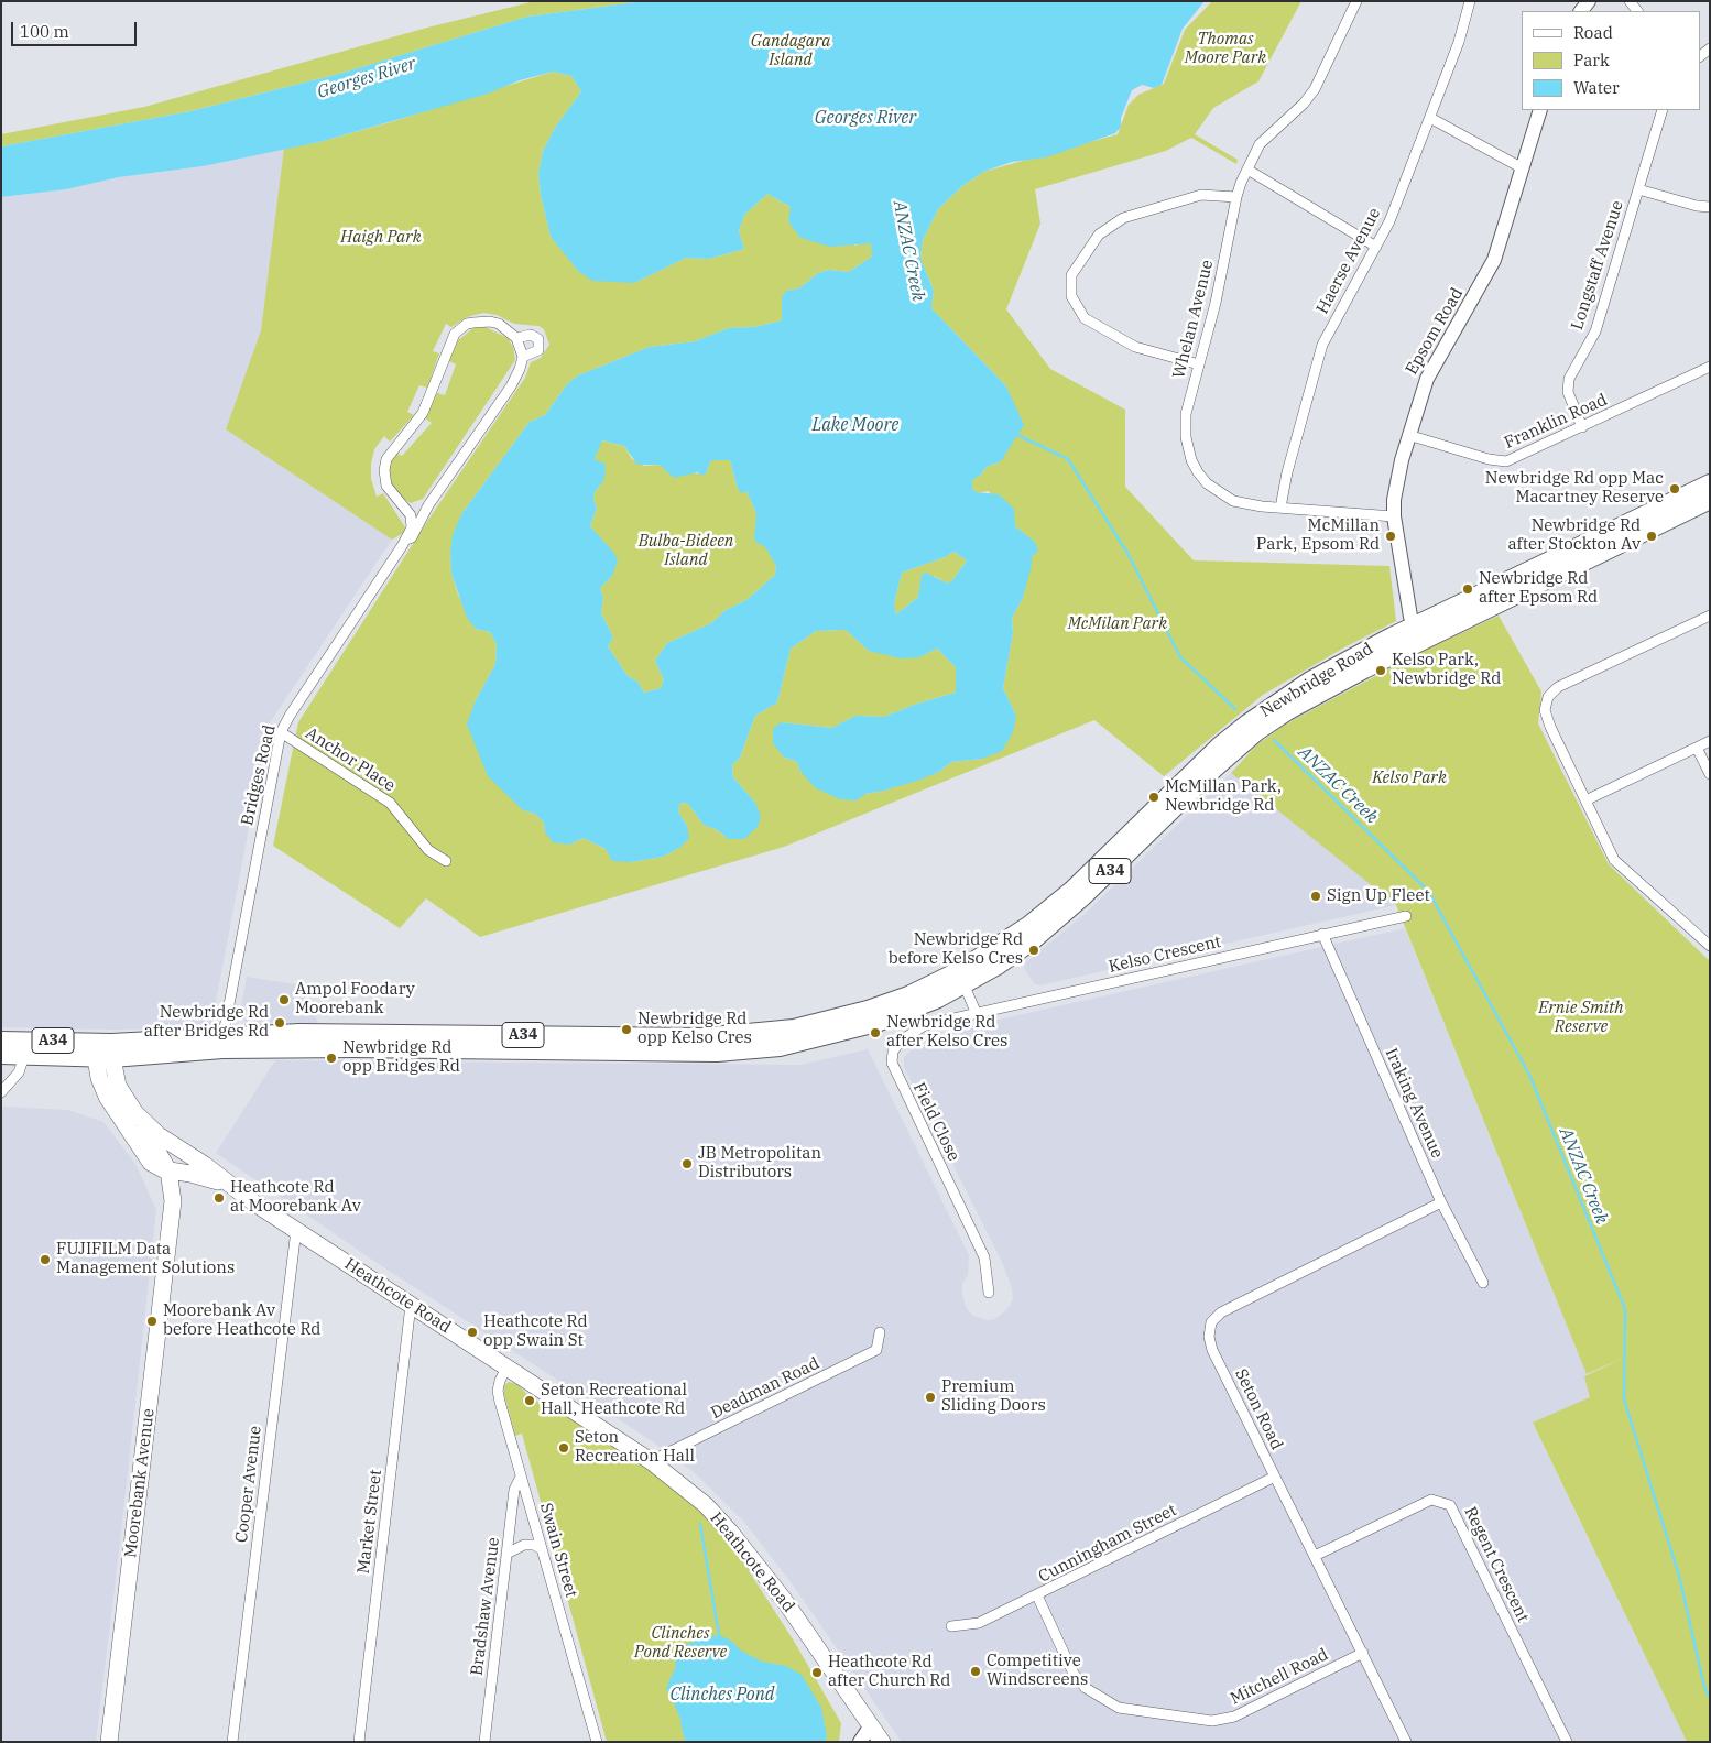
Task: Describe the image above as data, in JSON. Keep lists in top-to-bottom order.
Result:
{
  "streets": {
    "highway": ["Newbridge Road", "A34"],
    "main road": ["Heathcote Road", "Moorebank Avenue"],
    "street": [
      "Haerse Avenue",
      "Longstaff Avenue",
      "Whelan Avenue",
      "Epsom Road",
      "Franklin Road",
      "Anchor Place",
      "Bridges Road",
      "Kelso Crescent",
      "Iraking Avenue",
      "Field Close",
      "Deadman Road",
      "Seton Road",
      "Cooper Avenue",
      "Market Street",
      "Cunningham Street",
      "Swain Street",
      "Regent Crescent",
      "Bradshaw Avenue",
      "Mitchell Road"
    ]
  },
  "crossings": [
    ["Haerse Avenue", "Whelan Avenue"],
    ["Longstaff Avenue", "Franklin Road"],
    ["Whelan Avenue", "Epsom Road"],
    ["Epsom Road", "Franklin Road"],
    ["Epsom Road", "Newbridge Road"],
    ["Newbridge Road", "Bridges Road"],
    ["Newbridge Road", "Heathcote Road"],
    ["Anchor Place", "Bridges Road"],
    ["Kelso Crescent", "Iraking Avenue"],
    ["Kelso Crescent", "Field Close"],
    ["Iraking Avenue", "Seton Road"],
    ["Heathcote Road", "Deadman Road"],
    ["Heathcote Road", "Moorebank Avenue"],
    ["Heathcote Road", "Cooper Avenue"],
    ["Heathcote Road", "Market Street"],
    ["Heathcote Road", "Swain Street"],
    ["Seton Road", "Cunningham Street"],
    ["Seton Road", "Regent Crescent"],
    ["Seton Road", "Mitchell Road"],
    ["Cunningham Street", "Mitchell Road"],
    ["Swain Street", "Bradshaw Avenue"]
  ],
  "water": [
    "Georges River",
    "ANZAC Creek",
    "Lake Moore",
    "Clinches Pond"
  ],
  "parks": [
    "Thomas Moore Park",
    "Gandagara Island",
    "Haigh Park",
    "Bulba-Bideen Island",
    "McMilan Park",
    "Kelso Park",
    "Ernie Smith Reserve",
    "Clinches Pond Reserve"
  ],
  "places": [
    "Newbridge Rd opp Mac Macartney Reserve",
    "McMillan Park, Epsom Rd",
    "Newbridge Rd after Stockton Av",
    "Newbridge Rd after Epsom Rd",
    "Kelso Park, Newbridge Rd",
    "McMillan Park, Newbridge Rd",
    "Sign Up Fleet",
    "Newbridge Rd before Kelso Cres",
    "Ampol Foodary Moorebank",
    "Newbridge Rd after Bridges Rd",
    "Newbridge Rd opp Kelso Cres",
    "Newbridge Rd after Kelso Cres",
    "Newbridge Rd opp Bridges Rd",
    "JB Metropolitan Distributors",
    "Heathcote Rd at Moorebank Av",
    "FUJIFILM Data Management Solutions",
    "Moorebank Av before Heathcote Rd",
    "Heathcote Rd opp Swain St",
    "Premium Sliding Doors",
    "Seton Recreational Hall, Heathcote Rd",
    "Seton Recreation Hall",
    "Competitive Windscreens",
    "Heathcote Rd after Church Rd"
  ],
  "legend": ["Road", "Park", "Water"],
  "scale_bar": "100 m"
}
